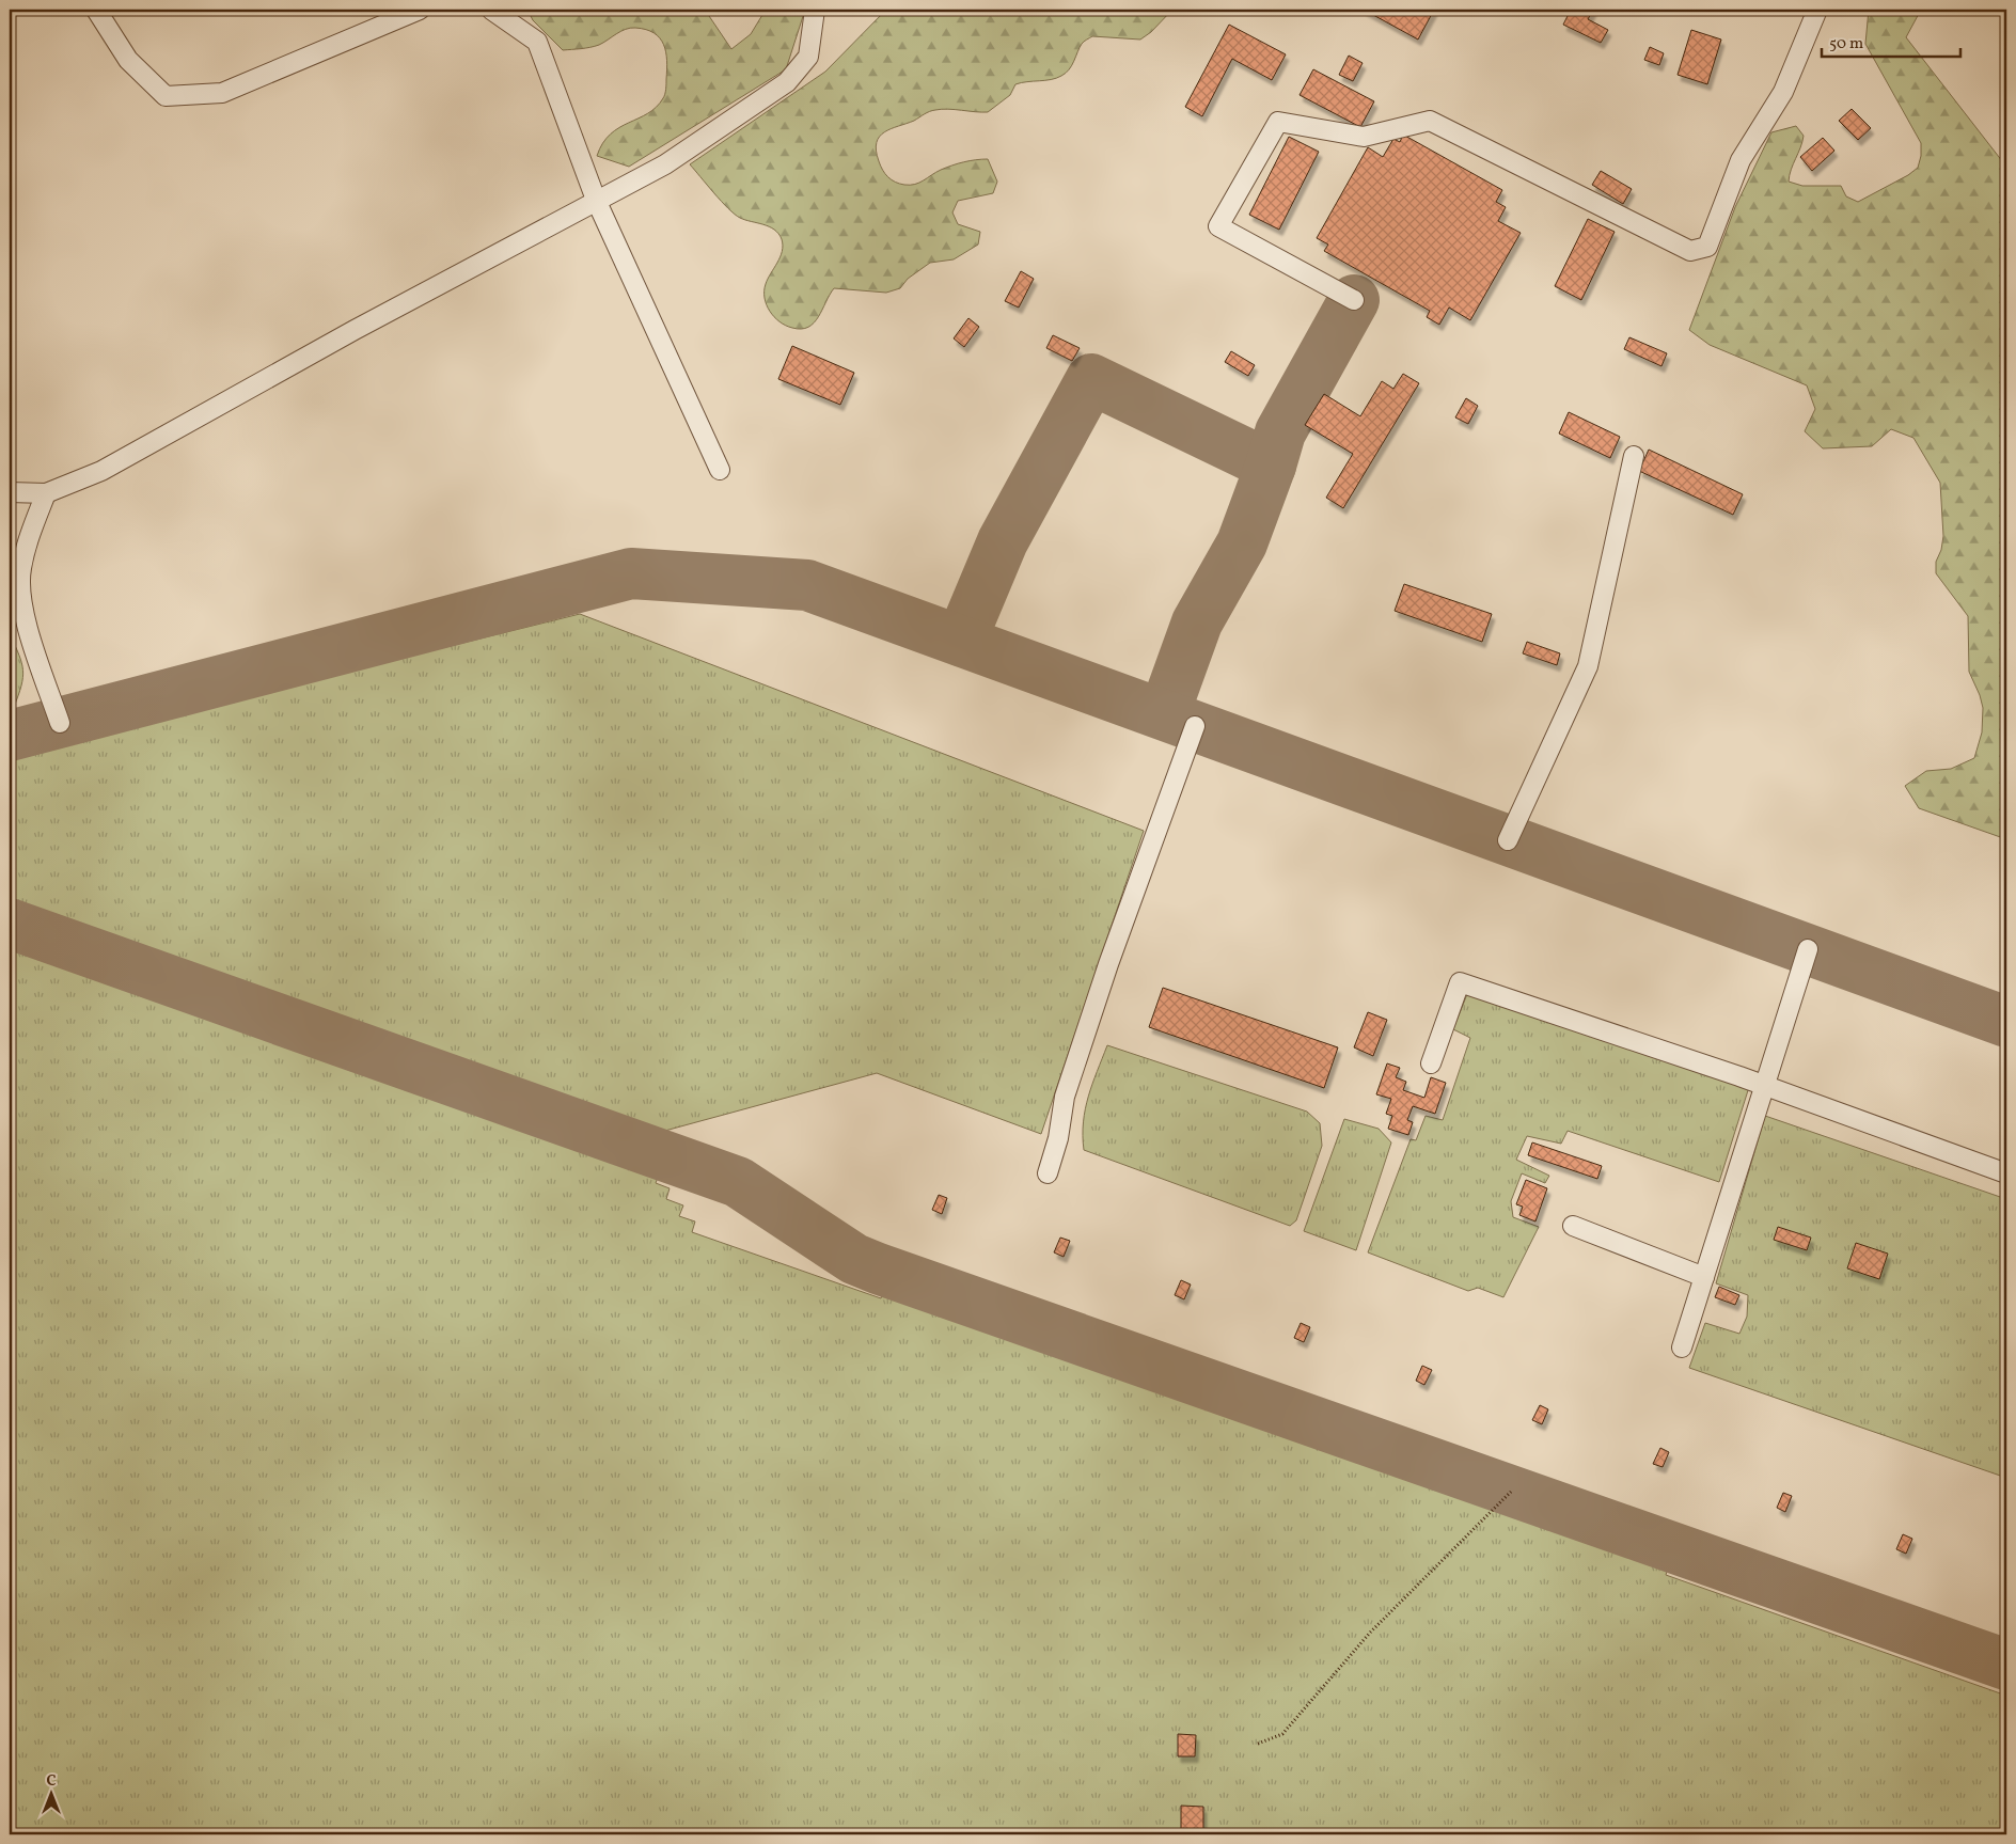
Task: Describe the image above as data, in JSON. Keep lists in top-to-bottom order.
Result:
{
  "scale_bar": "50 m",
  "north": "top"
}
